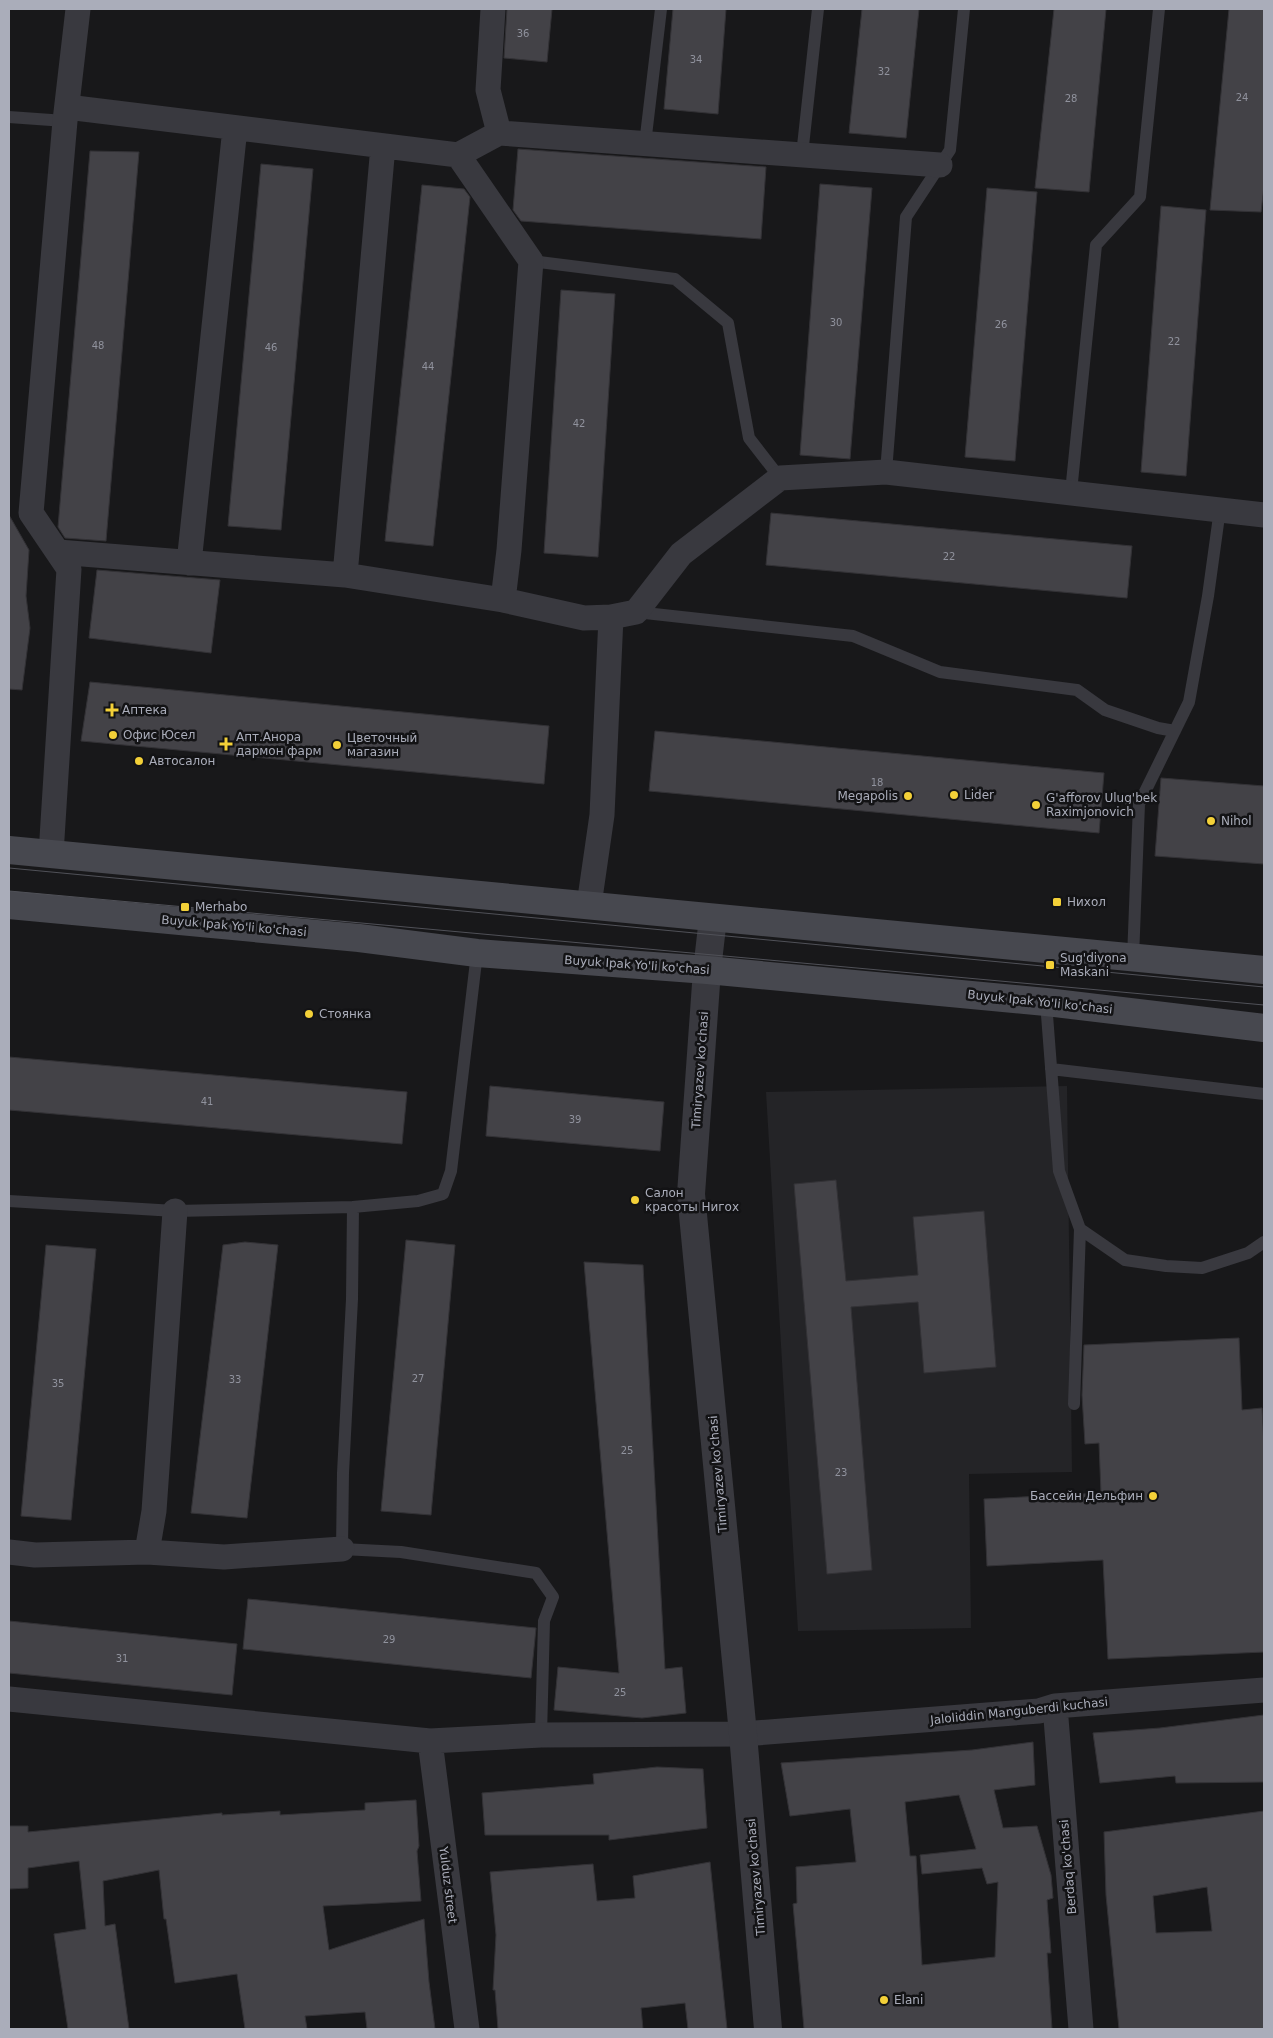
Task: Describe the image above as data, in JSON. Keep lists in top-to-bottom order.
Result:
{
  "streets": {
    "main road": ["Buyuk Ipak Yo'li ko'chasi"],
    "street": [
      "Timiryazev ko'chasi",
      "Jaloliddin Manguberdi kuchasi",
      "Berdaq ko'chasi",
      "Yulduz street"
    ]
  },
  "crossings": [
    ["Buyuk Ipak Yo'li ko'chasi", "Timiryazev ko'chasi"],
    ["Timiryazev ko'chasi", "Jaloliddin Manguberdi kuchasi"],
    ["Jaloliddin Manguberdi kuchasi", "Berdaq ko'chasi"],
    ["Jaloliddin Manguberdi kuchasi", "Yulduz street"]
  ],
  "places": {
    "health": ["Аптека", "Апт.Анора дармон фарм"],
    "other": [
      "Офис Юсел",
      "Цветочный магазин",
      "Автосалон",
      "Lider",
      "Megapolis",
      "G'afforov Ulug'bek Raximjonovich",
      "Nihol",
      "Стоянка",
      "Салон красоты Нигох",
      "Бассейн Дельфин",
      "Elani"
    ],
    "transit": ["Нихол", "Merhabo", "Sug'diyona Maskani"]
  },
  "house_numbers": [
    "36",
    "34",
    "32",
    "24",
    "28",
    "30",
    "26",
    "22",
    "48",
    "46",
    "44",
    "42",
    "22",
    "18",
    "41",
    "39",
    "27",
    "33",
    "35",
    "25",
    "23",
    "29",
    "31",
    "25"
  ]
}
